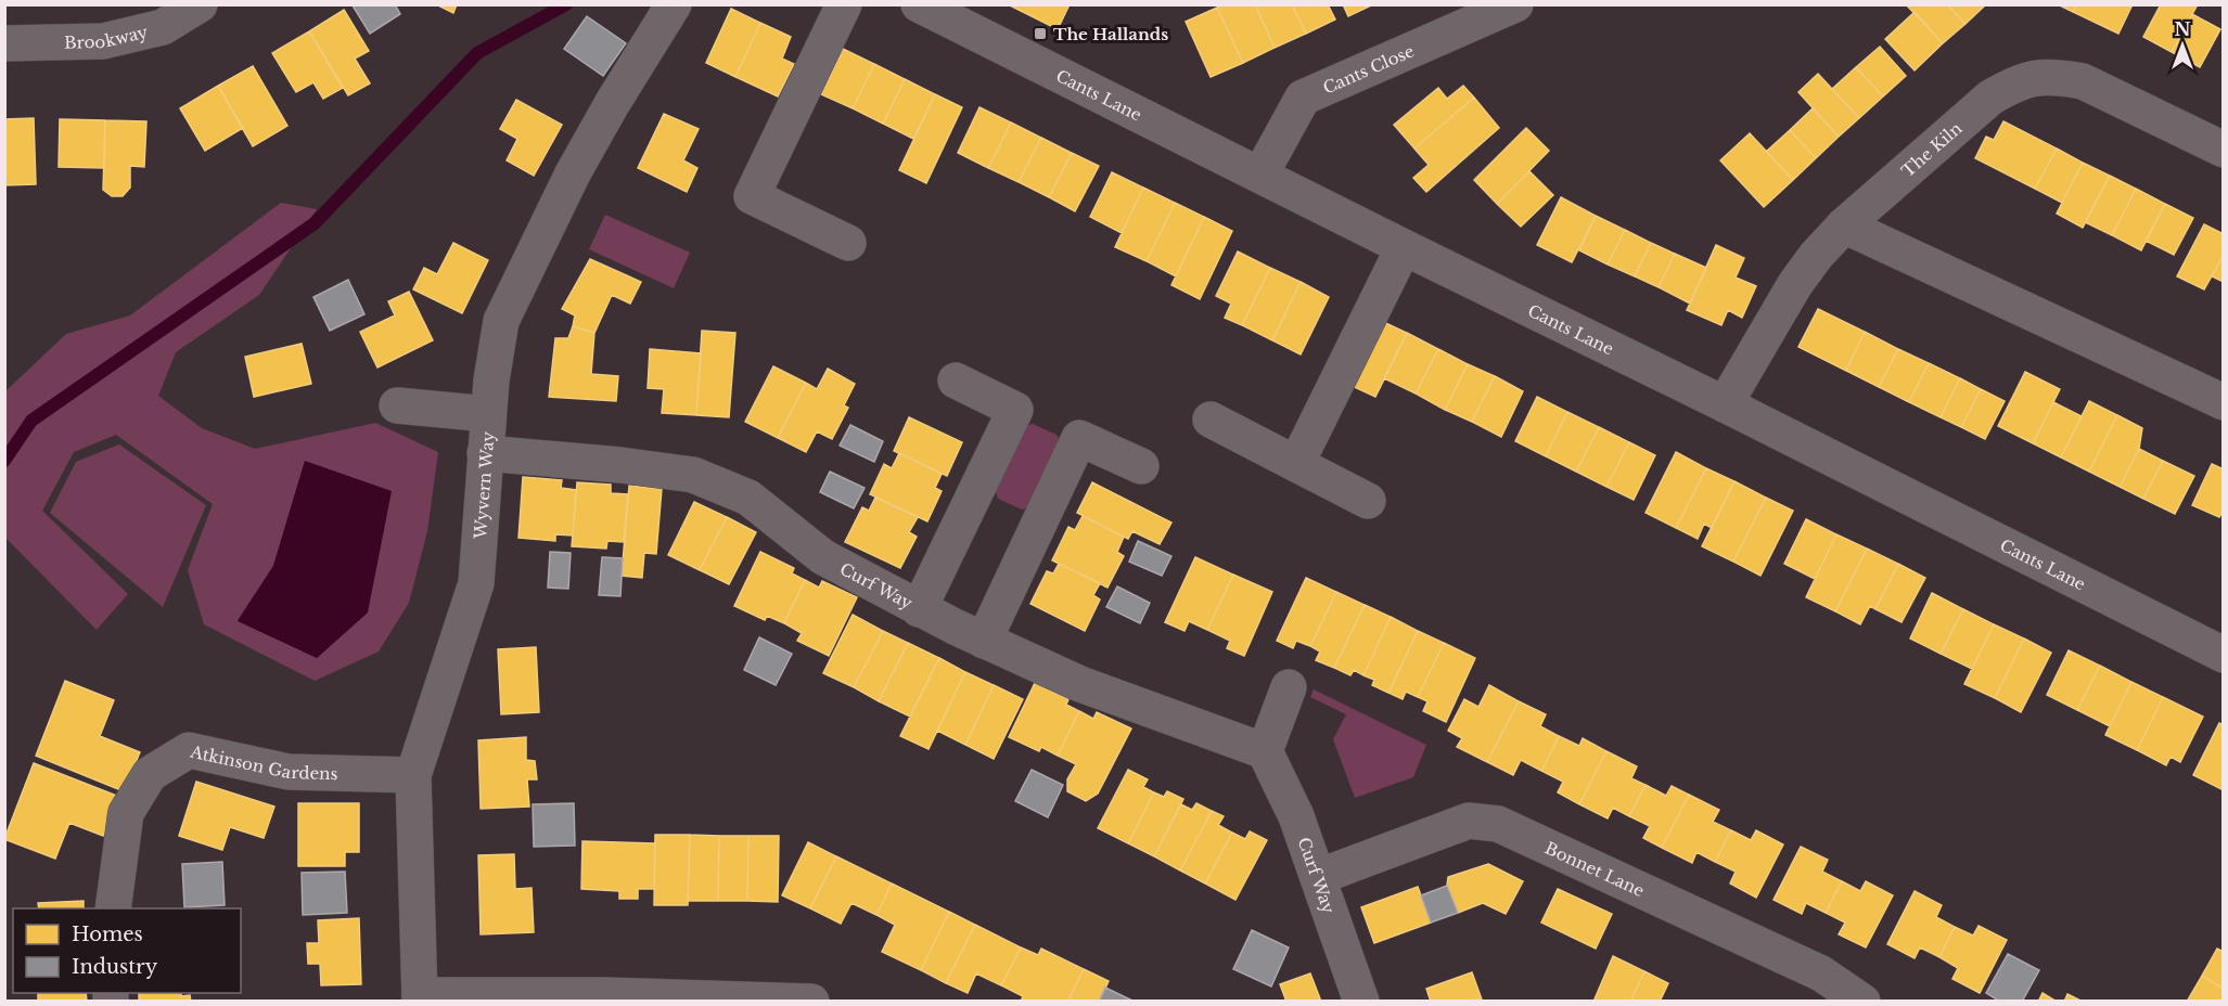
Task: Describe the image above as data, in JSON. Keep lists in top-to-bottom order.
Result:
{
  "streets": {
    "street": [
      "Brookway",
      "Cants Close",
      "Cants Lane",
      "The Kiln",
      "Wyvern Way",
      "Curf Way",
      "Atkinson Gardens",
      "Bonnet Lane"
    ]
  },
  "crossings": [
    ["Cants Close", "Cants Lane"],
    ["Cants Lane", "The Kiln"],
    ["Wyvern Way", "Curf Way"],
    ["Wyvern Way", "Atkinson Gardens"],
    ["Curf Way", "Bonnet Lane"]
  ],
  "places": {
    "transit": ["The Hallands"]
  },
  "legend": ["Homes", "Industry"],
  "north": "top"
}
